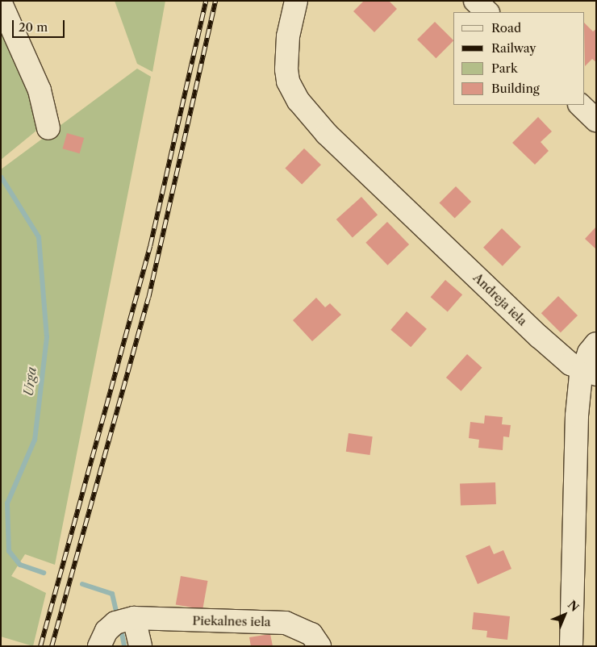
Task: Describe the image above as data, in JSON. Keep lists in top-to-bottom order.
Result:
{
  "streets": {
    "street": ["Andreja iela", "Piekalnes iela"]
  },
  "water": ["Urga"],
  "legend": [
    "Road",
    "Railway",
    "Park",
    "Building"
  ],
  "scale_bar": "20 m",
  "north": "top right"
}
